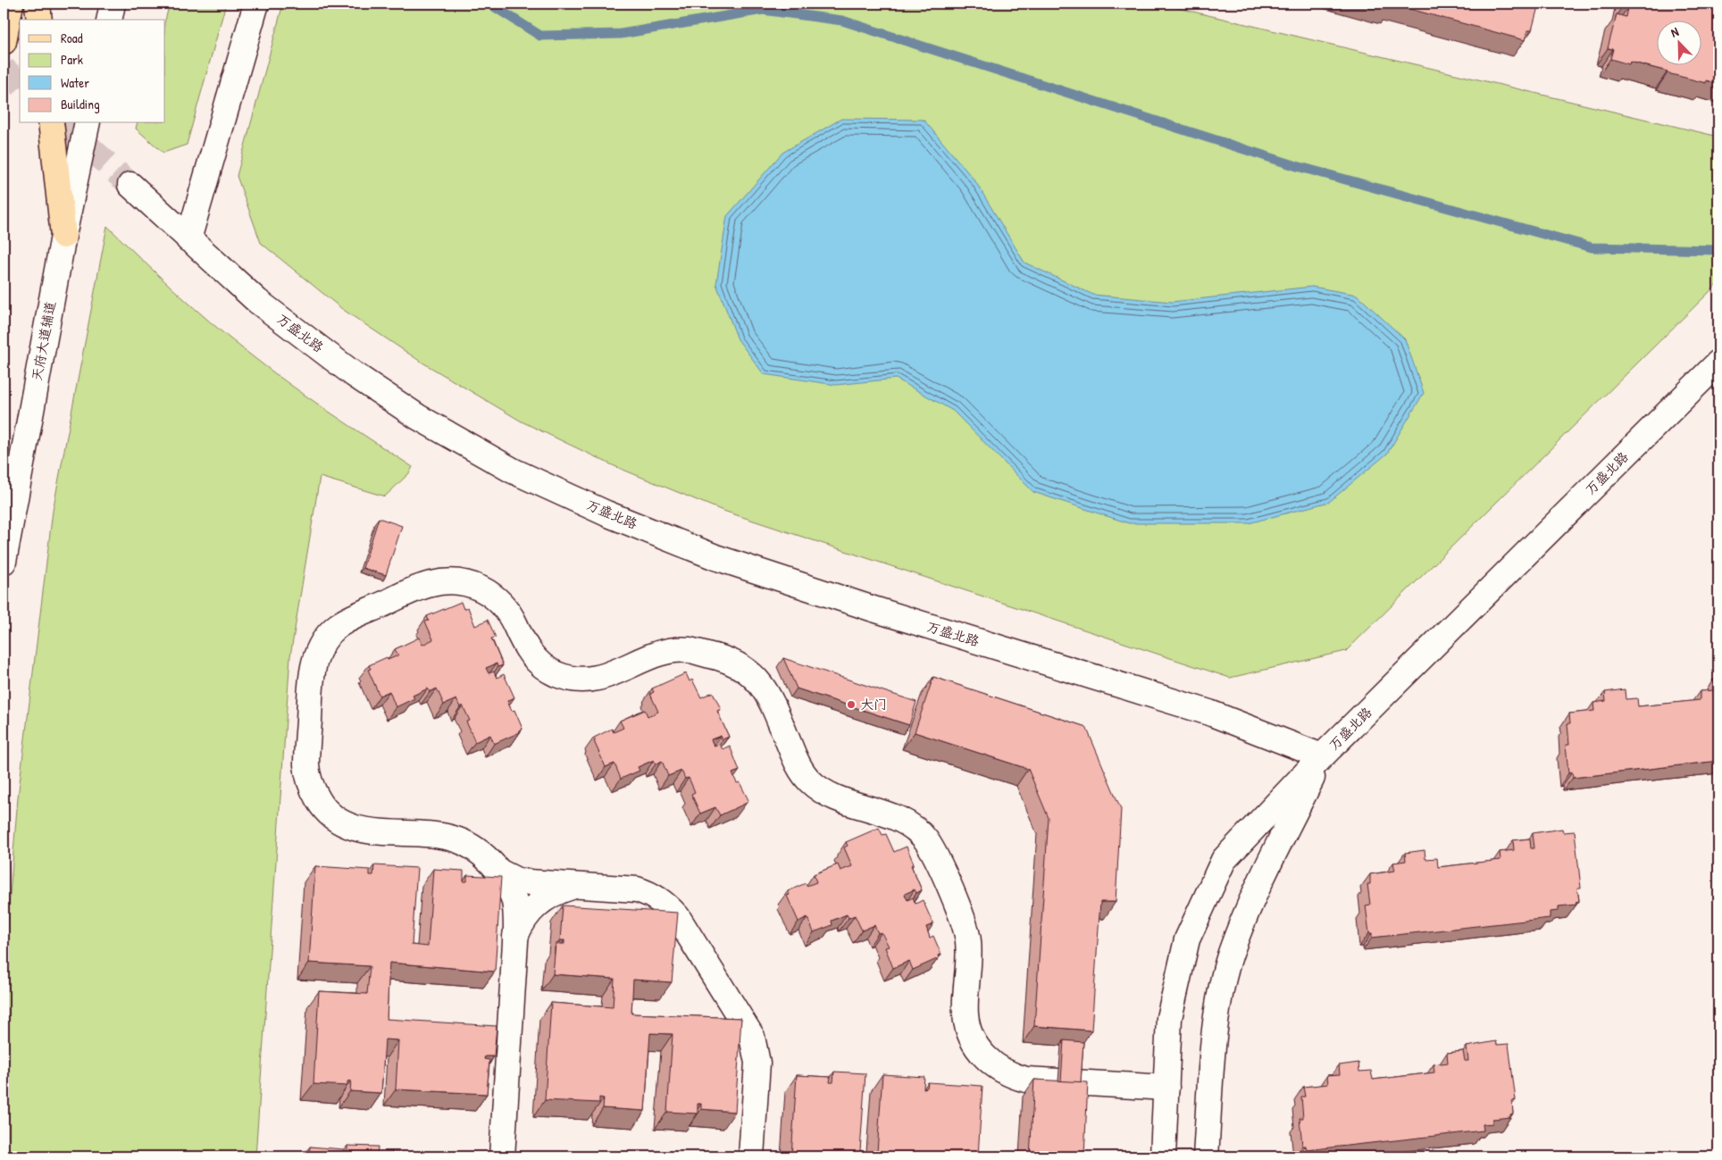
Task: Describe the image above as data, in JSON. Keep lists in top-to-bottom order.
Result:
{
  "streets": {
    "street": ["万盛北路", "天府大道辅道"]
  },
  "places": ["大门"],
  "legend": [
    "Road",
    "Park",
    "Water",
    "Building"
  ],
  "north": "top left"
}
